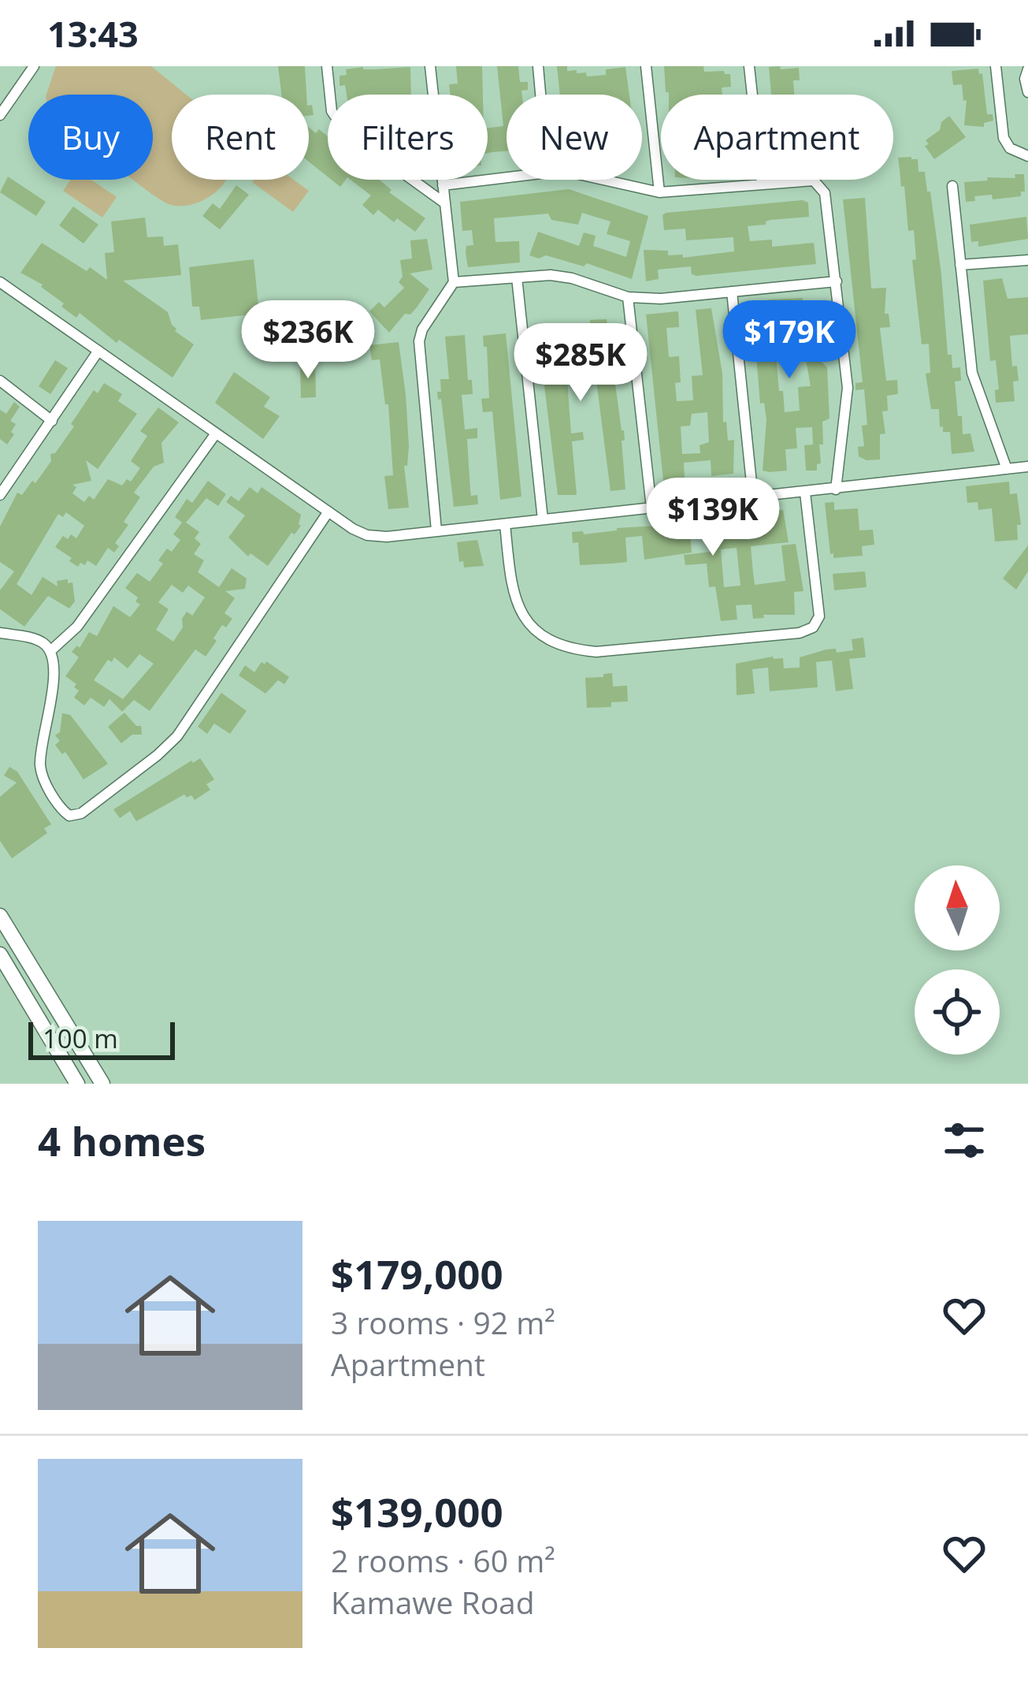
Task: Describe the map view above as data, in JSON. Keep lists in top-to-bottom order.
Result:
{
  "scale_bar": "100 m",
  "north": "top",
  "page": {
    "status": "13:43",
    "chip": [
      "Buy",
      "Rent",
      "Filters",
      "New",
      "Apartment"
    ],
    "price": [
      "$236K",
      "$179K",
      "$285K",
      "$139K"
    ],
    "scale": "100 m",
    "heading": "4 homes",
    "list": [
      {
        "name": "$179,000",
        "note": "3 rooms · 92 m² · Apartment"
      },
      {
        "name": "$139,000",
        "note": "2 rooms · 60 m² · Kamawe Road"
      }
    ]
  }
}
